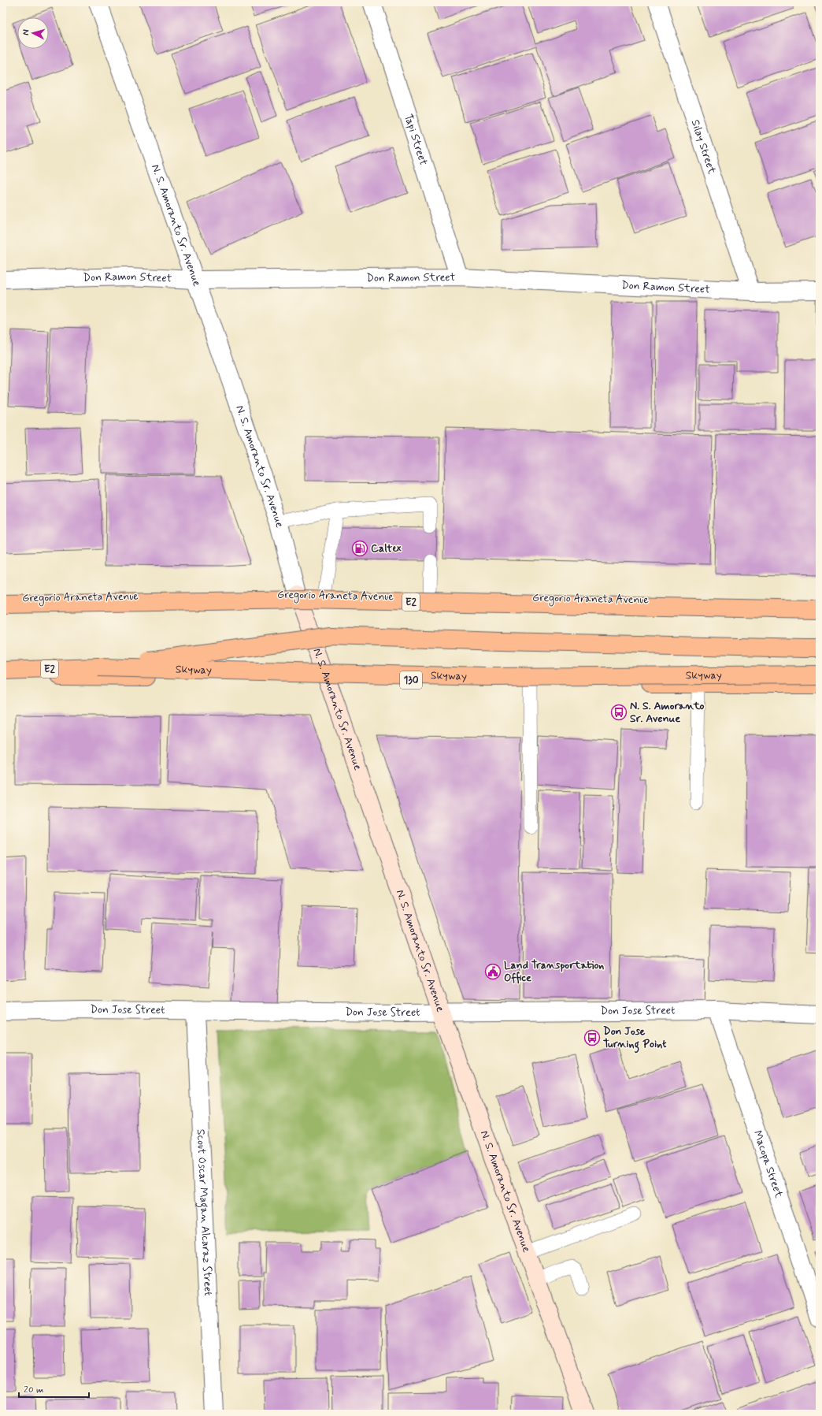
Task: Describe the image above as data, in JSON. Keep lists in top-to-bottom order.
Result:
{
  "streets": {
    "main road": [
      "Gregorio Araneta Avenue",
      "E2",
      "Skyway",
      "130"
    ],
    "street": [
      "Tapi Street",
      "Silay Street",
      "N. S. Amoranto Sr. Avenue",
      "Don Ramon Street",
      "Don Jose Street",
      "Macopa Street",
      "Scout Oscar Magan Alcaraz Street"
    ]
  },
  "crossings": [
    ["Tapi Street", "Don Ramon Street"],
    ["Silay Street", "Don Ramon Street"],
    ["N. S. Amoranto Sr. Avenue", "Don Ramon Street"],
    ["N. S. Amoranto Sr. Avenue", "Gregorio Araneta Avenue"],
    ["N. S. Amoranto Sr. Avenue", "130"],
    ["N. S. Amoranto Sr. Avenue", "Don Jose Street"],
    ["Don Jose Street", "Macopa Street"],
    ["Don Jose Street", "Scout Oscar Magan Alcaraz Street"]
  ],
  "places": {
    "fuel station": ["Caltex"],
    "bus stop": ["N. S. Amoranto Sr. Avenue", "Don Jose Turning Point"],
    "public building": ["Land Transportation Office"]
  },
  "scale_bar": "20 m",
  "north": "left"
}
